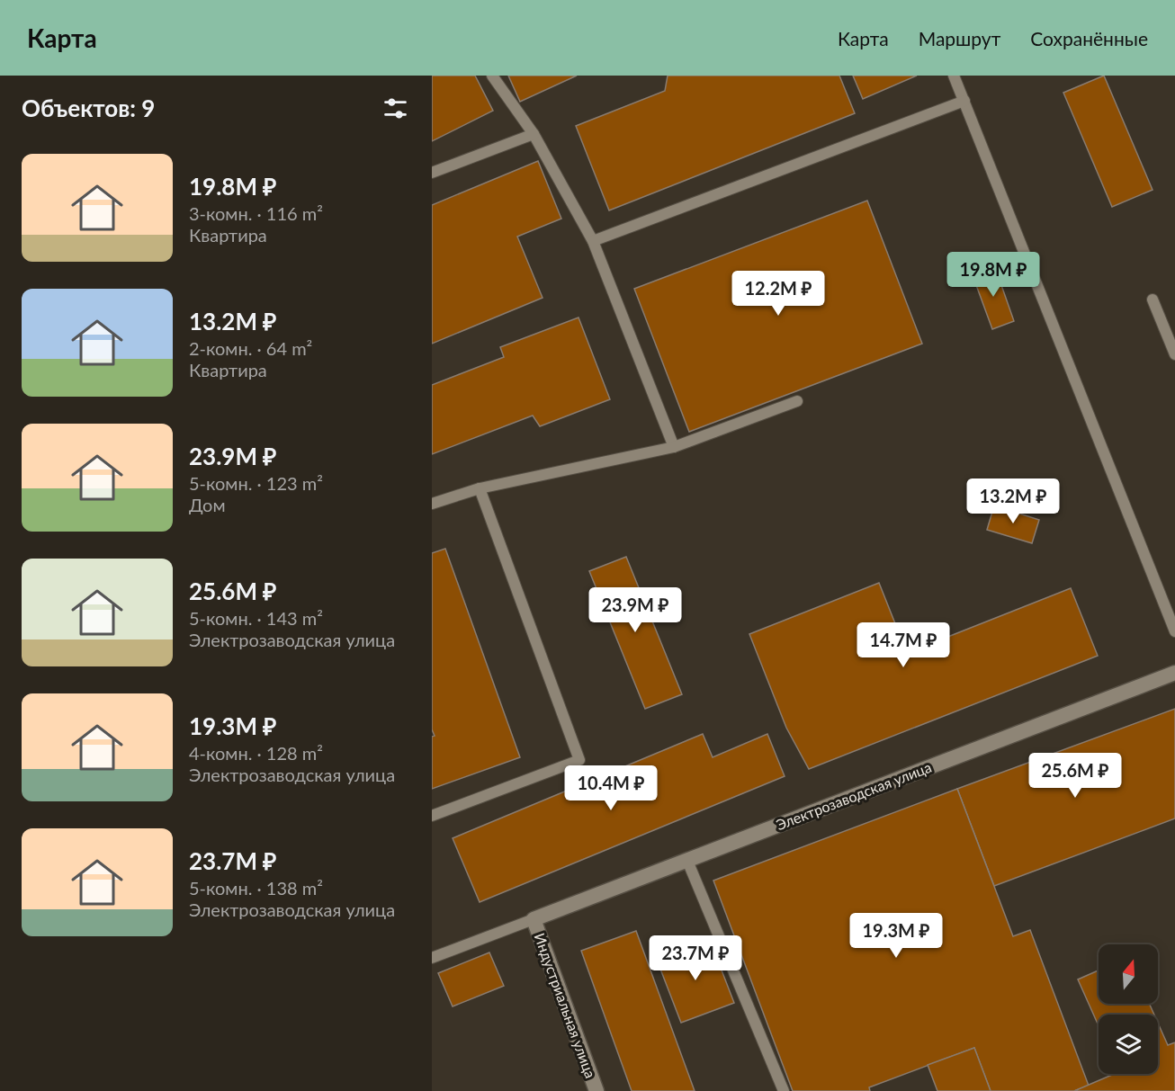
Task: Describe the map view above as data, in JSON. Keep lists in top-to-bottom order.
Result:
{
  "streets": {
    "street": ["Электрозаводская улица", "Индустриальная улица"]
  },
  "crossings": [
    ["Электрозаводская улица", "Индустриальная улица"]
  ],
  "north": "top",
  "page": {
    "header": "Карта",
    "nav": ["Карта", "Маршрут", "Сохранённые"],
    "heading": "Объектов: 9",
    "list": [
      {
        "name": "19.8M ₽",
        "note": "3-комн. · 116 m² · Квартира"
      },
      {
        "name": "13.2M ₽",
        "note": "2-комн. · 64 m² · Квартира"
      },
      {
        "name": "23.9M ₽",
        "note": "5-комн. · 123 m² · Дом"
      },
      {
        "name": "25.6M ₽",
        "note": "5-комн. · 143 m² · Электрозаводская улица"
      },
      {
        "name": "19.3M ₽",
        "note": "4-комн. · 128 m² · Электрозаводская улица"
      },
      {
        "name": "23.7M ₽",
        "note": "5-комн. · 138 m² · Электрозаводская улица"
      }
    ],
    "price": [
      "19.8M ₽",
      "12.2M ₽",
      "13.2M ₽",
      "23.9M ₽",
      "14.7M ₽",
      "25.6M ₽",
      "10.4M ₽",
      "19.3M ₽",
      "23.7M ₽"
    ]
  }
}
